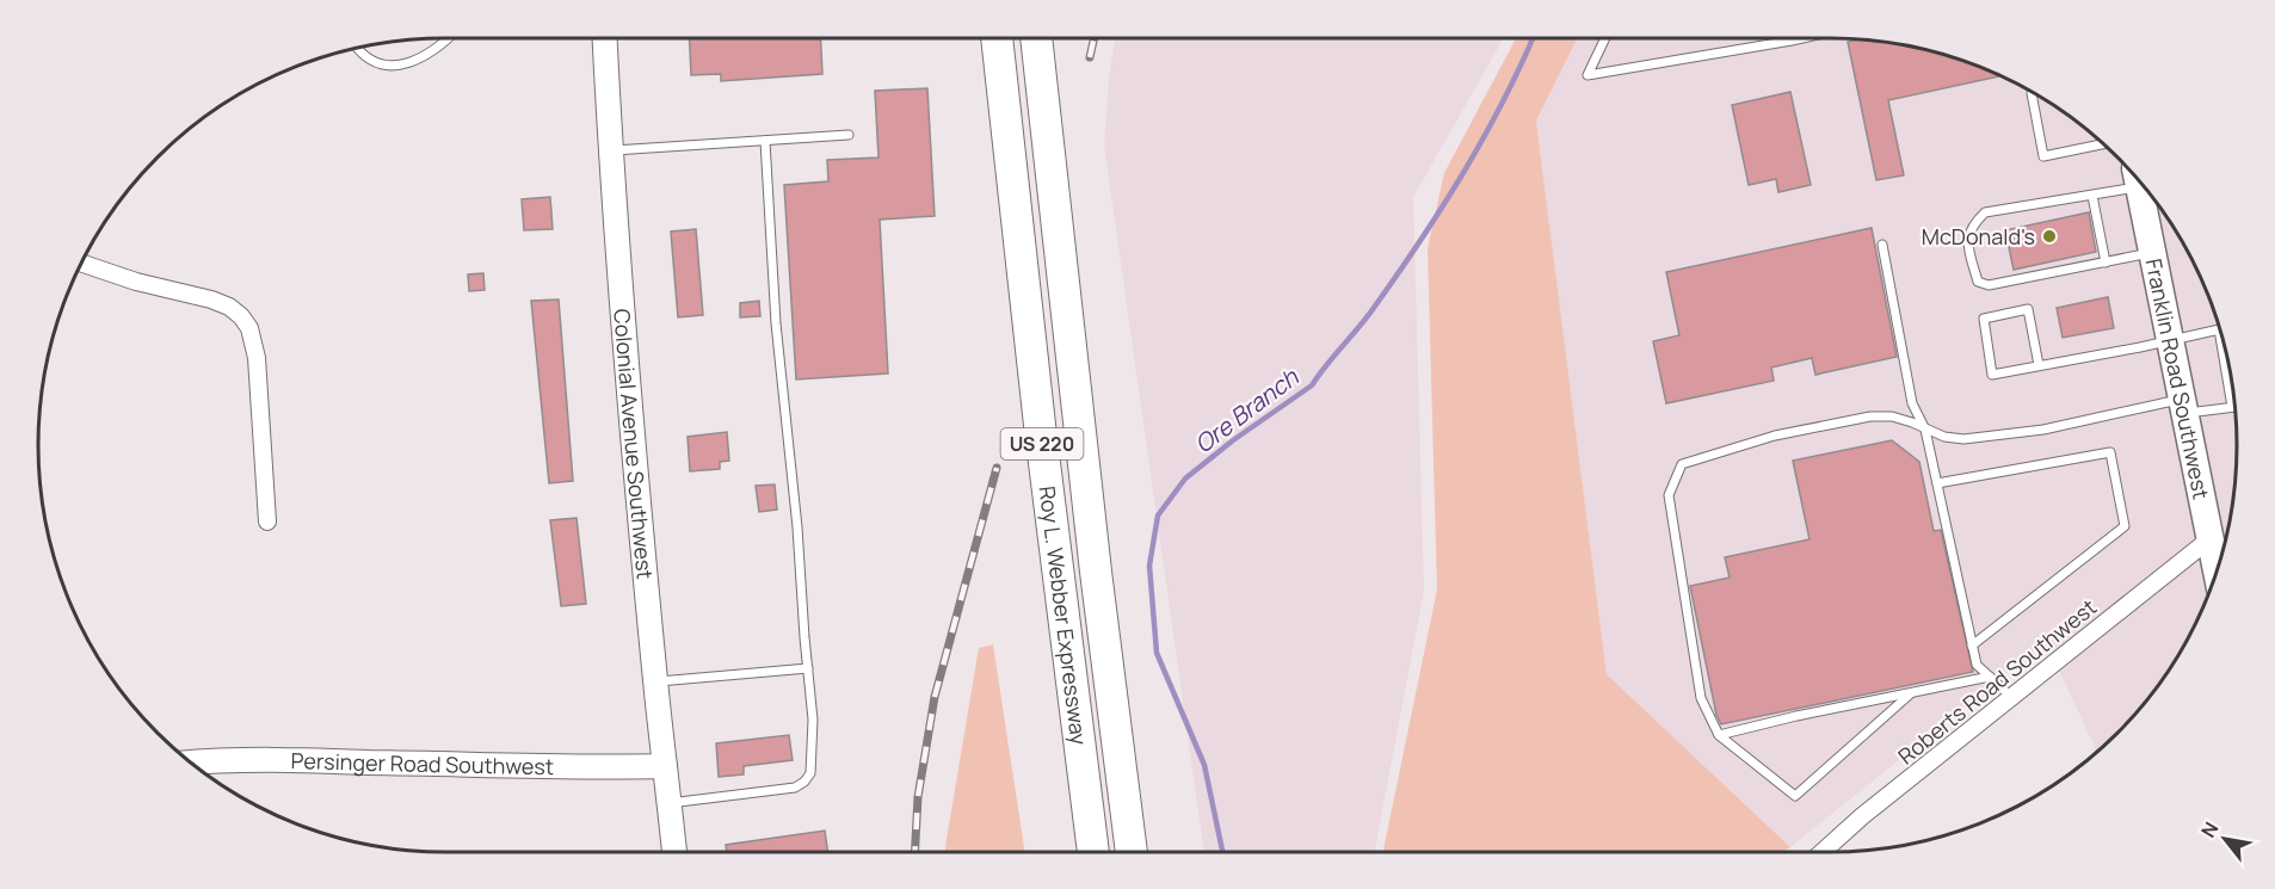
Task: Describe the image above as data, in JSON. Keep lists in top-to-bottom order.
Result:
{
  "streets": {
    "highway": ["US 220", "Roy L. Webber Expressway"],
    "main road": ["Franklin Road Southwest", "Colonial Avenue Southwest", "Persinger Road Southwest"],
    "street": ["Roberts Road Southwest"]
  },
  "crossings": [
    ["Franklin Road Southwest", "Roberts Road Southwest"],
    ["Colonial Avenue Southwest", "Persinger Road Southwest"]
  ],
  "water": ["Ore Branch"],
  "places": ["McDonald's"],
  "north": "top left"
}
